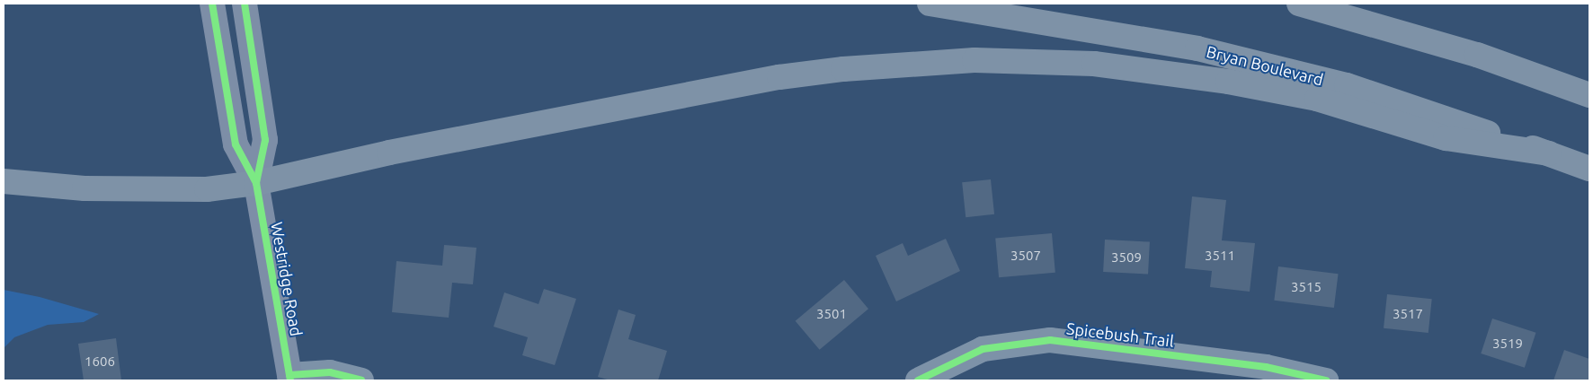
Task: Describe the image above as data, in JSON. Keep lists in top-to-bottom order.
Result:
{
  "streets": {
    "highway": ["Bryan Boulevard"],
    "main road": ["Westridge Road"],
    "street": ["Spicebush Trail"]
  },
  "house_numbers": [
    "3507",
    "3511",
    "3509",
    "3515",
    "3501",
    "3517",
    "3519",
    "1606"
  ]
}
